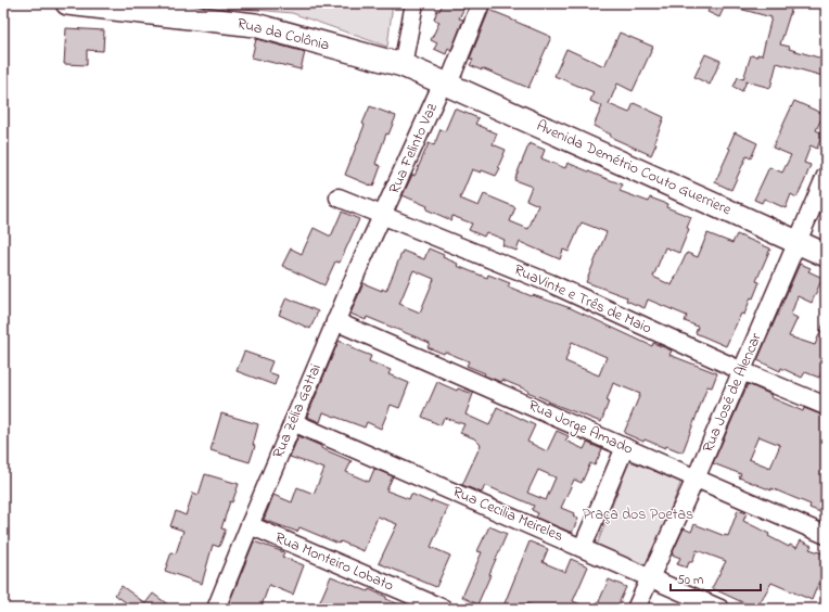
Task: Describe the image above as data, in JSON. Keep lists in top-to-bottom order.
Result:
{
  "streets": {
    "main road": ["Rua da Colônia", "Avenida Demétrio Couto Guerriere"],
    "street": [
      "Rua Felinto Vaz",
      "RuaVinte e Três de Maio",
      "Rua José de Alencar",
      "Rua Zélia Gattai",
      "Rua Jorge Amado",
      "Rua Cecilia Meireles",
      "Rua Monteiro Lobato"
    ]
  },
  "crossings": [
    ["Rua da Colônia", "Rua Felinto Vaz"],
    ["Rua da Colônia", "Avenida Demétrio Couto Guerriere"],
    ["Rua Felinto Vaz", "Avenida Demétrio Couto Guerriere"],
    ["Rua Felinto Vaz", "RuaVinte e Três de Maio"],
    ["Rua Felinto Vaz", "Rua Zélia Gattai"],
    ["Avenida Demétrio Couto Guerriere", "Rua José de Alencar"],
    ["RuaVinte e Três de Maio", "Rua José de Alencar"],
    ["RuaVinte e Três de Maio", "Rua Zélia Gattai"],
    ["Rua José de Alencar", "Rua Jorge Amado"],
    ["Rua José de Alencar", "Rua Cecilia Meireles"],
    ["Rua Zélia Gattai", "Rua Jorge Amado"],
    ["Rua Zélia Gattai", "Rua Cecilia Meireles"],
    ["Rua Zélia Gattai", "Rua Monteiro Lobato"]
  ],
  "parks": ["Praça dos Poetas"],
  "scale_bar": "50 m"
}
